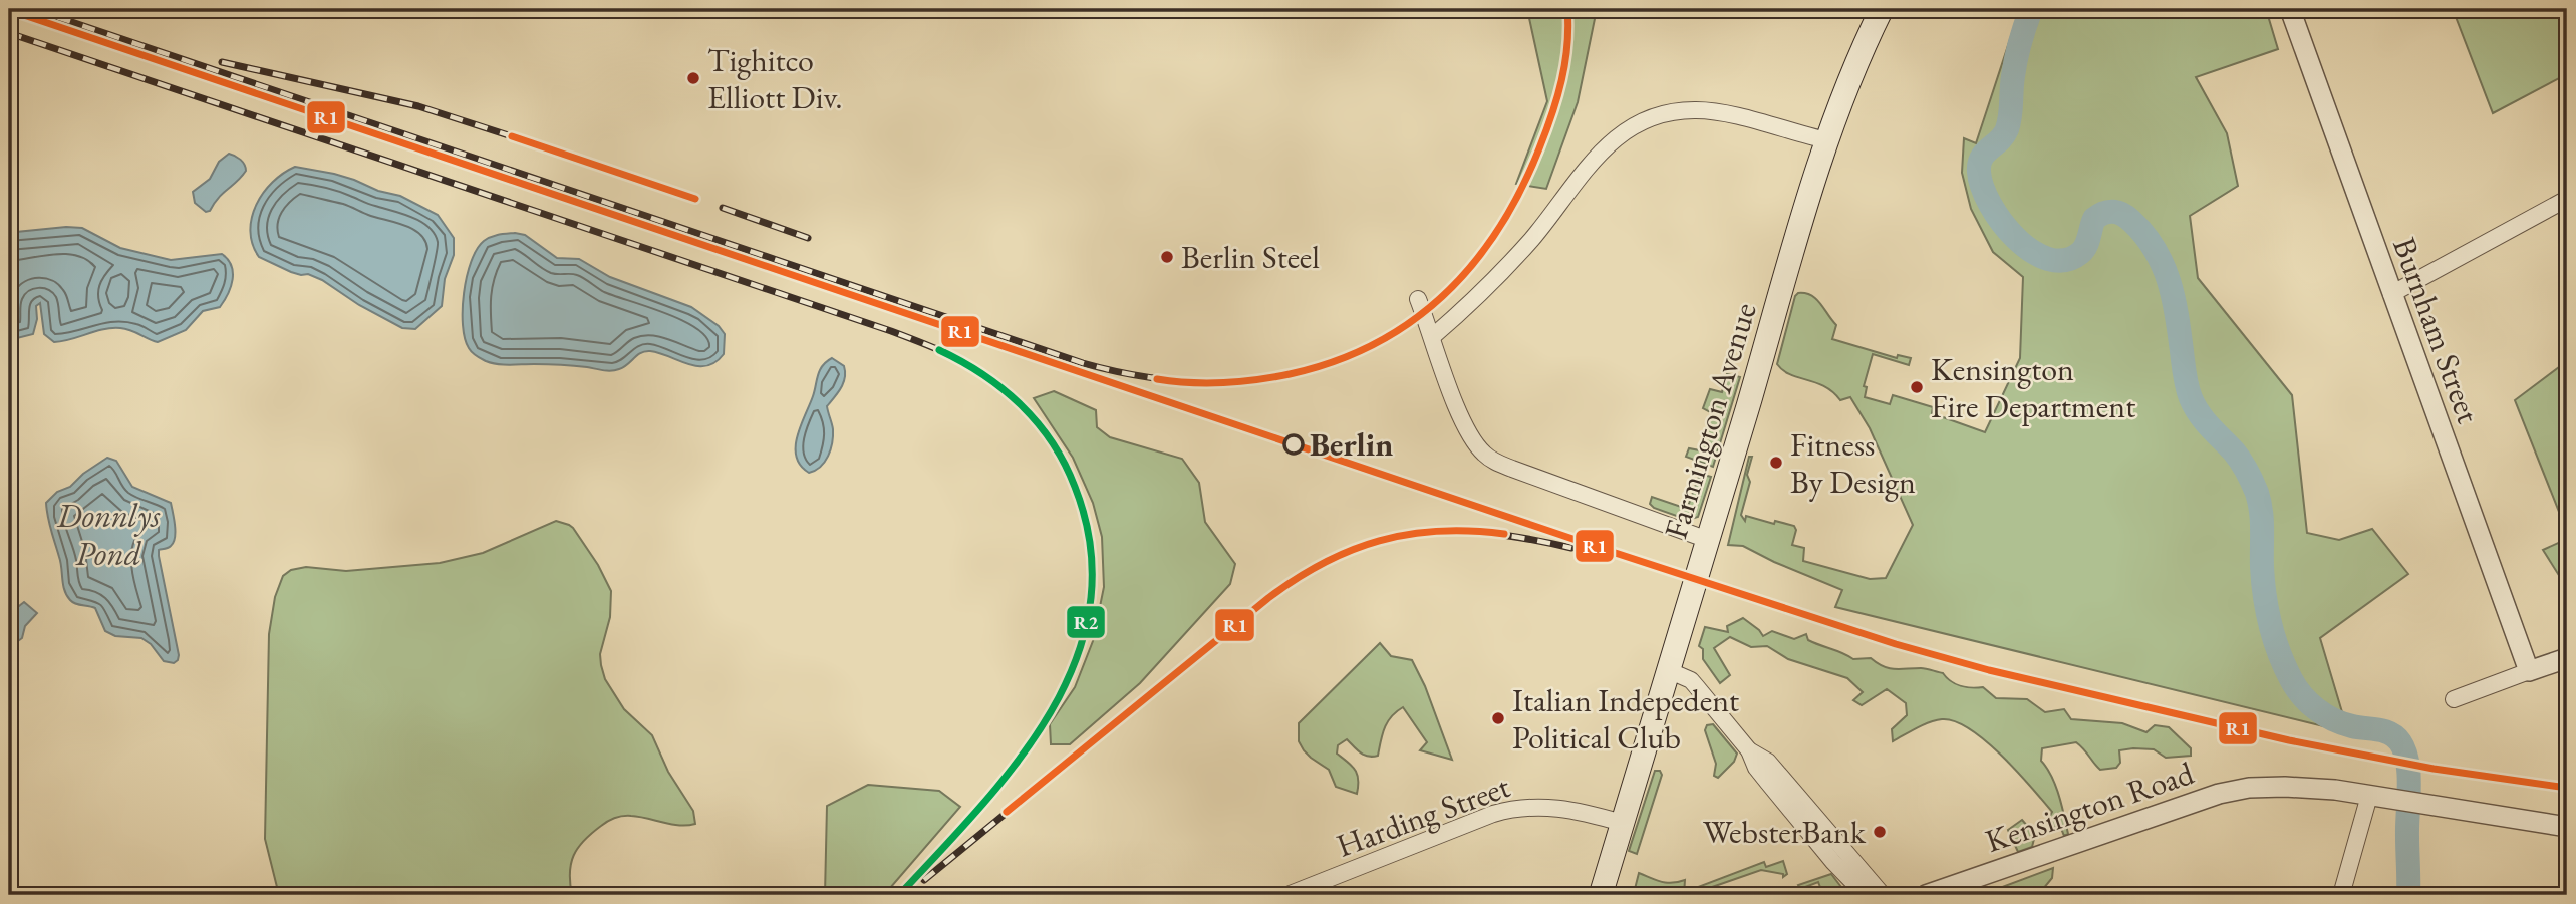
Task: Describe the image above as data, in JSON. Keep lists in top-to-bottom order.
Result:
{
  "streets": {
    "main road": ["Farmington Avenue"],
    "street": ["Burnham Street", "Kensington Road", "Harding Street"]
  },
  "crossings": [
    ["Farmington Avenue", "Harding Street"]
  ],
  "water": ["Donnlys Pond"],
  "places": [
    "Tighitco Elliott Div.",
    "Berlin Steel",
    "Kensington Fire Department",
    "Berlin",
    "Fitness By Design",
    "Italian Indepedent Political Club",
    "WebsterBank"
  ],
  "lines": ["transit line R1", "transit line R2"]
}
